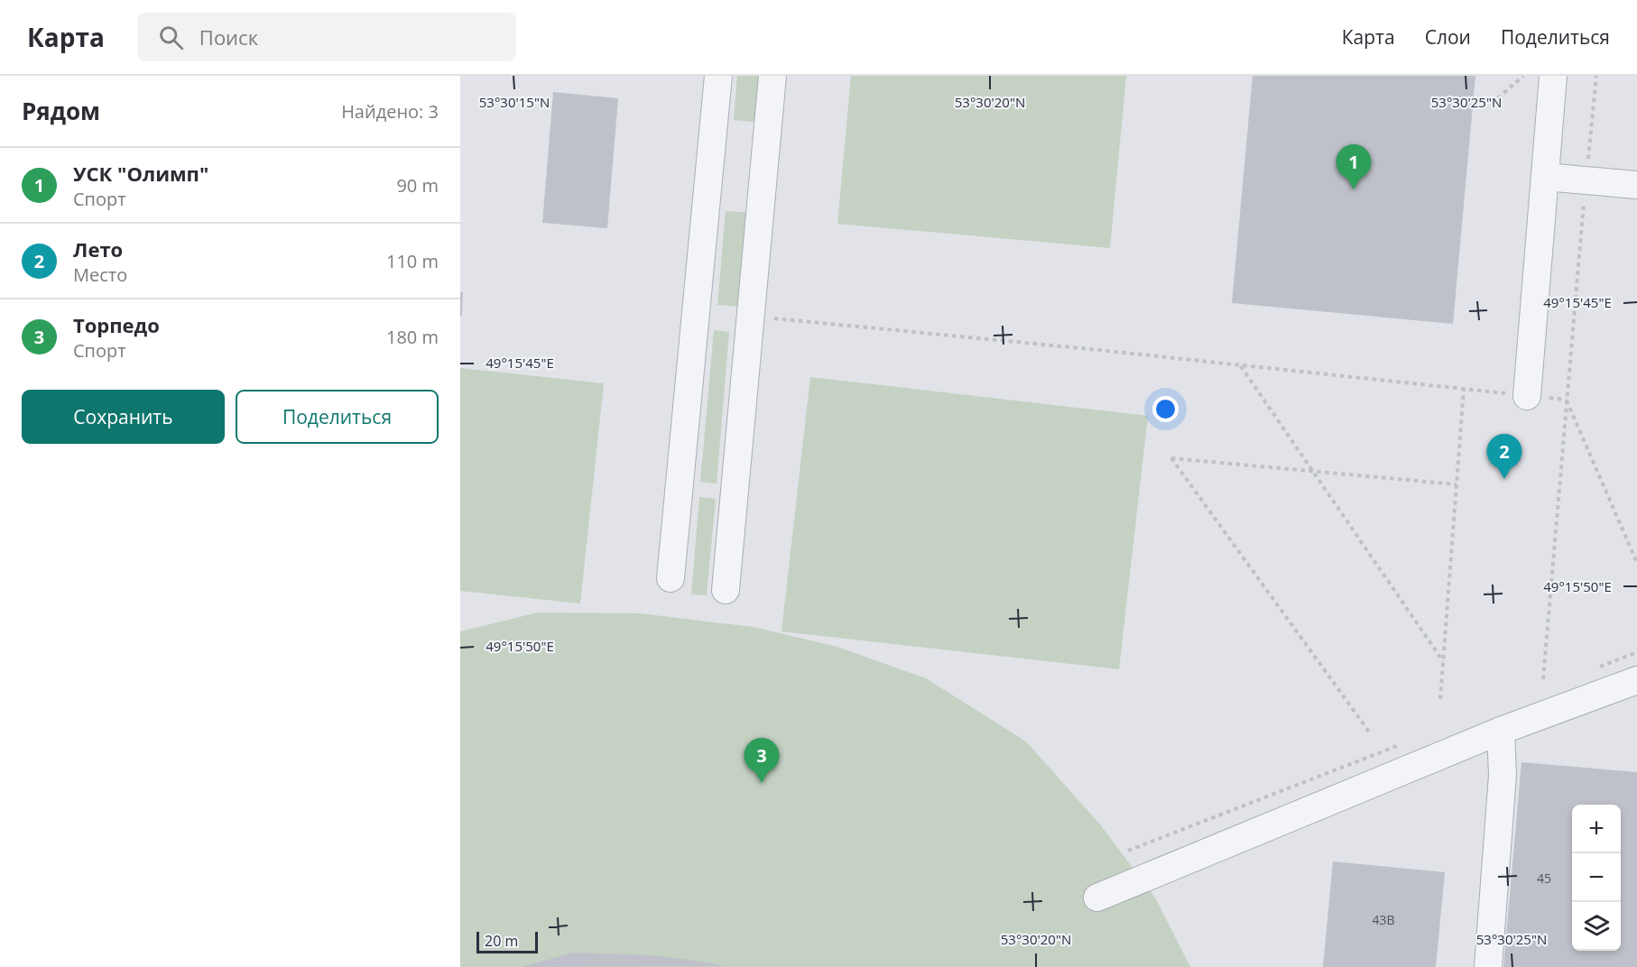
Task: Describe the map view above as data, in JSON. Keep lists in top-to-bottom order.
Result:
{
  "house_numbers": ["45", "43В"],
  "scale_bar": "20 m",
  "page": {
    "header": "Карта",
    "search": "Поиск",
    "nav": ["Карта", "Слои", "Поделиться"],
    "heading": ["Рядом", "Найдено: 3"],
    "pins": ["1", "2", "3"],
    "list": [
      {
        "mark": "1",
        "name": "УСК \"Олимп\"",
        "note": "Спорт",
        "value": "90 m"
      },
      {
        "mark": "2",
        "name": "Лето",
        "note": "Место",
        "value": "110 m"
      },
      {
        "mark": "3",
        "name": "Торпедо",
        "note": "Спорт",
        "value": "180 m"
      }
    ],
    "buttons": ["Сохранить", "Поделиться"],
    "map_buttons": ["+", "−"],
    "scale": "20 m"
  },
  "coordinates": [
    "53°30'15\"N",
    "53°30'20\"N",
    "53°30'25\"N",
    "49°15'45\"E",
    "49°15'50\"E"
  ]
}
